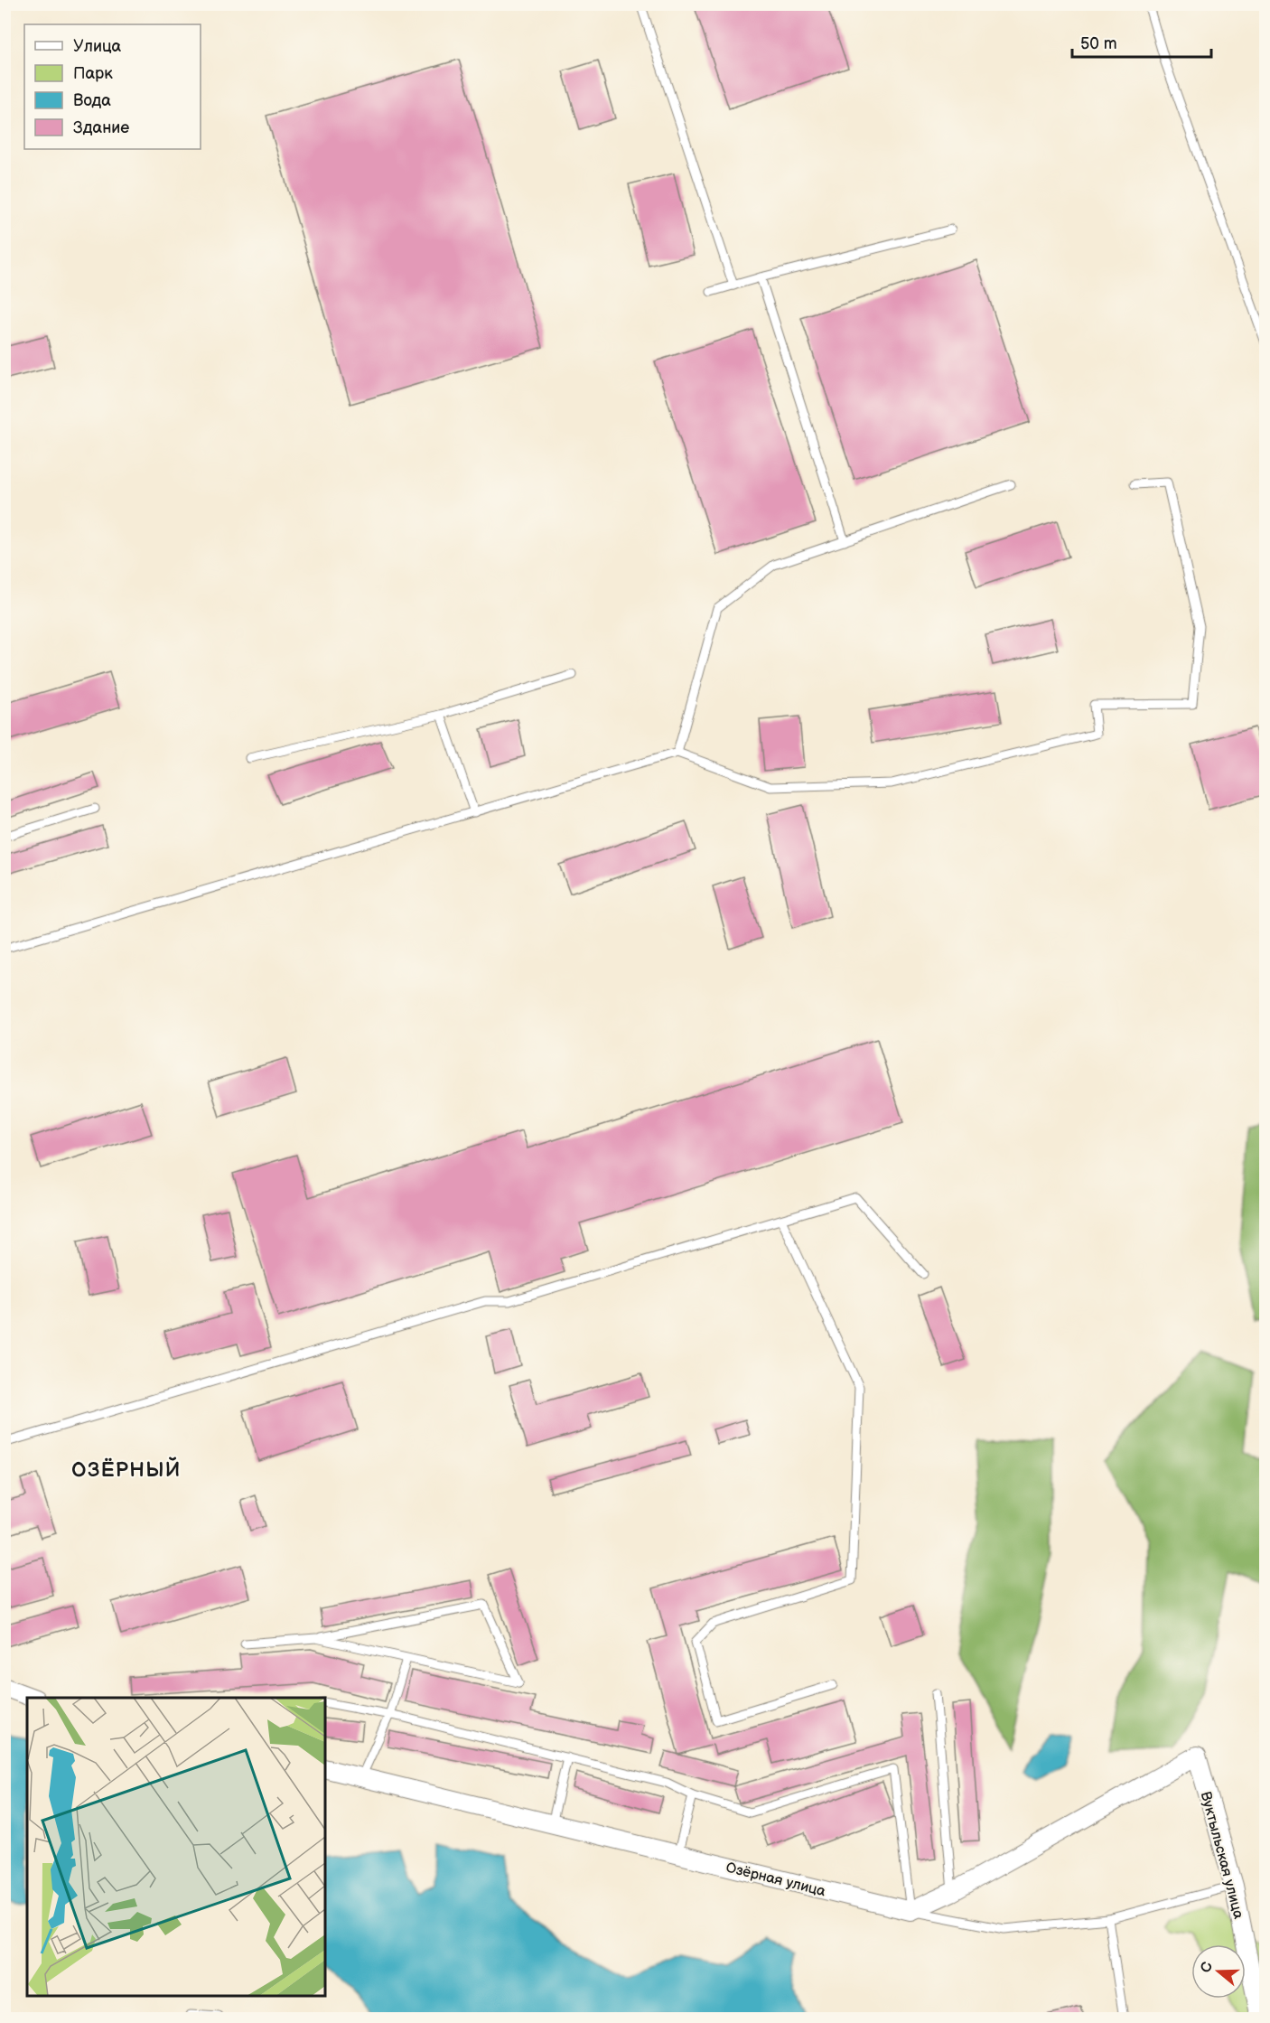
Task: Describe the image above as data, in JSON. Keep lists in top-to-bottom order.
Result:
{
  "streets": {
    "street": ["Вуктыльская улица", "Озёрная улица"]
  },
  "districts": ["ОЗЁРНЫЙ"],
  "legend": [
    "Улица",
    "Парк",
    "Вода",
    "Здание"
  ],
  "scale_bar": "50 m",
  "north": "left"
}
